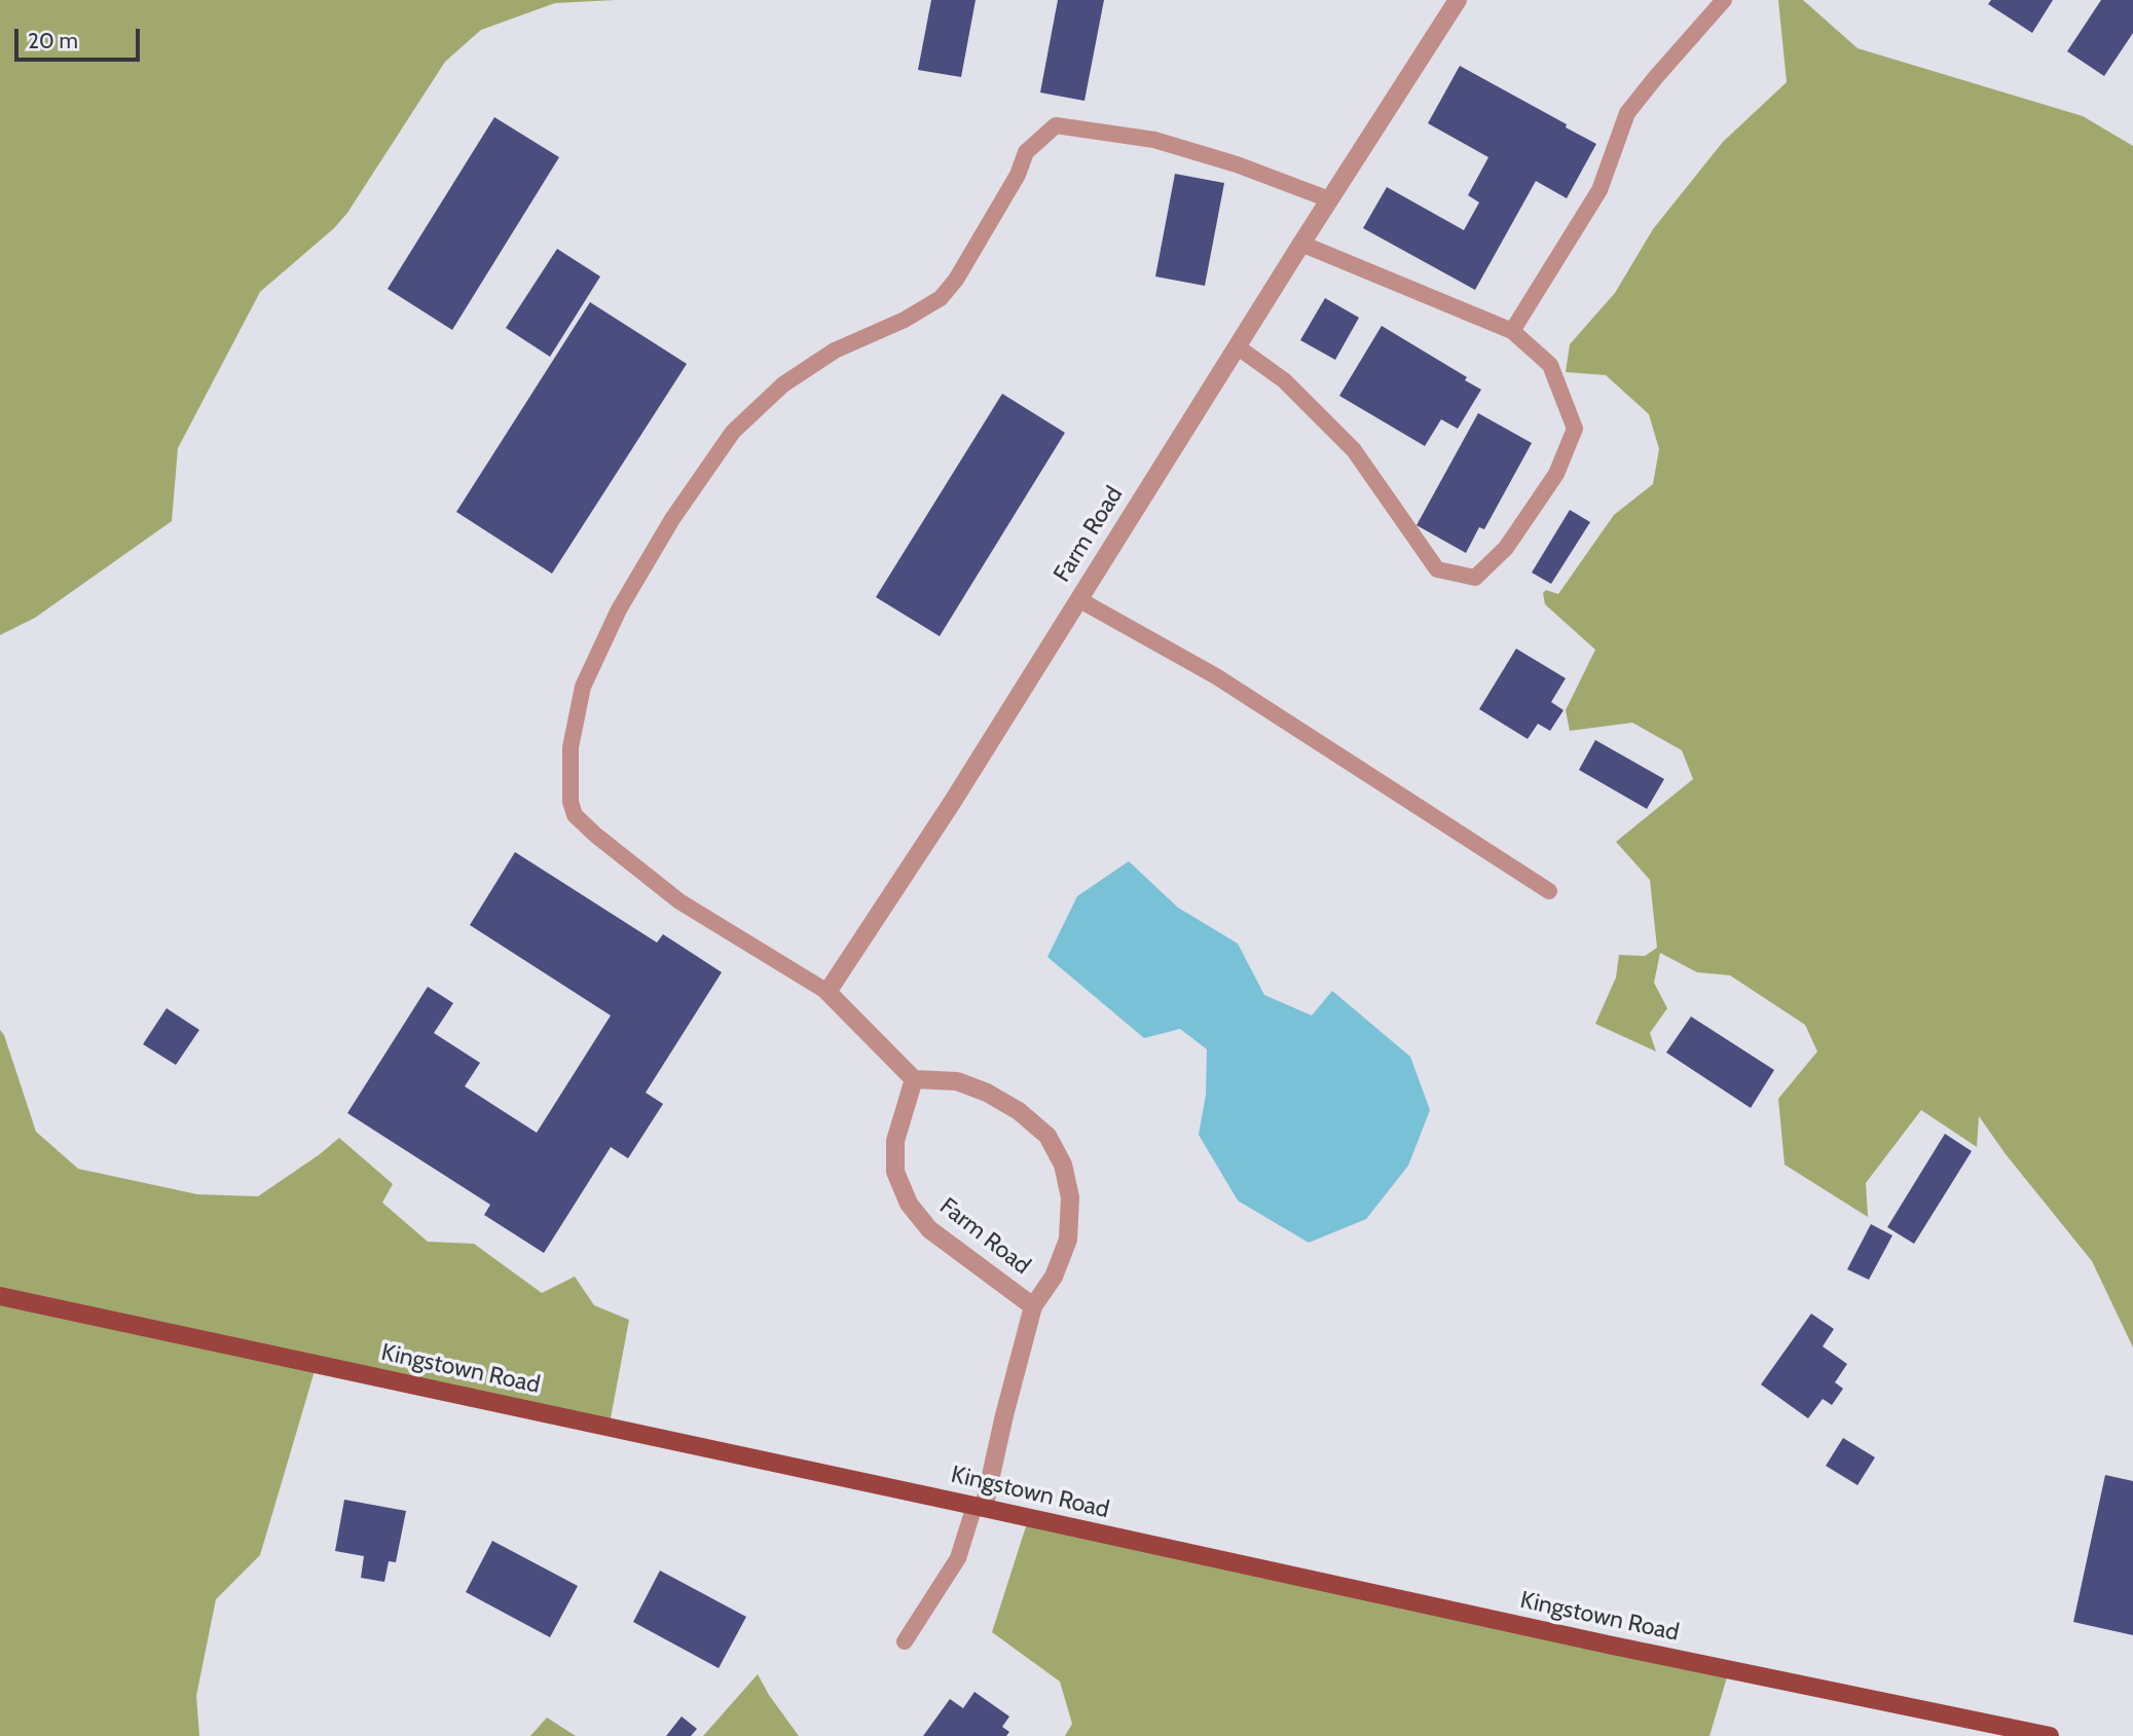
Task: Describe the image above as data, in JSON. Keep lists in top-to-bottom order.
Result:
{
  "streets": {
    "main road": ["Kingstown Road"],
    "street": ["Farm Road"]
  },
  "crossings": [
    ["Farm Road", "Kingstown Road"]
  ],
  "scale_bar": "20 m"
}
